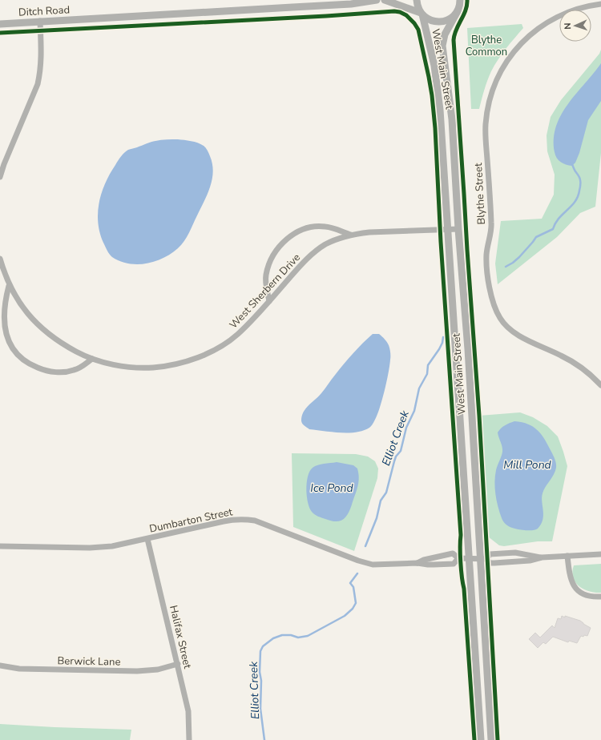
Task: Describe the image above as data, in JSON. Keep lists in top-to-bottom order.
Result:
{
  "streets": {
    "street": [
      "Ditch Road",
      "West Main Street",
      "Blythe Street",
      "West Sherbern Drive",
      "Dumbarton Street",
      "Halifax Street",
      "Berwick Lane"
    ]
  },
  "crossings": [
    ["West Main Street", "West Sherbern Drive"],
    ["West Main Street", "Dumbarton Street"],
    ["Dumbarton Street", "Halifax Street"],
    ["Halifax Street", "Berwick Lane"]
  ],
  "water": ["Elliot Creek", "Mill Pond", "Ice Pond"],
  "parks": ["Blythe Common"],
  "north": "left"
}
